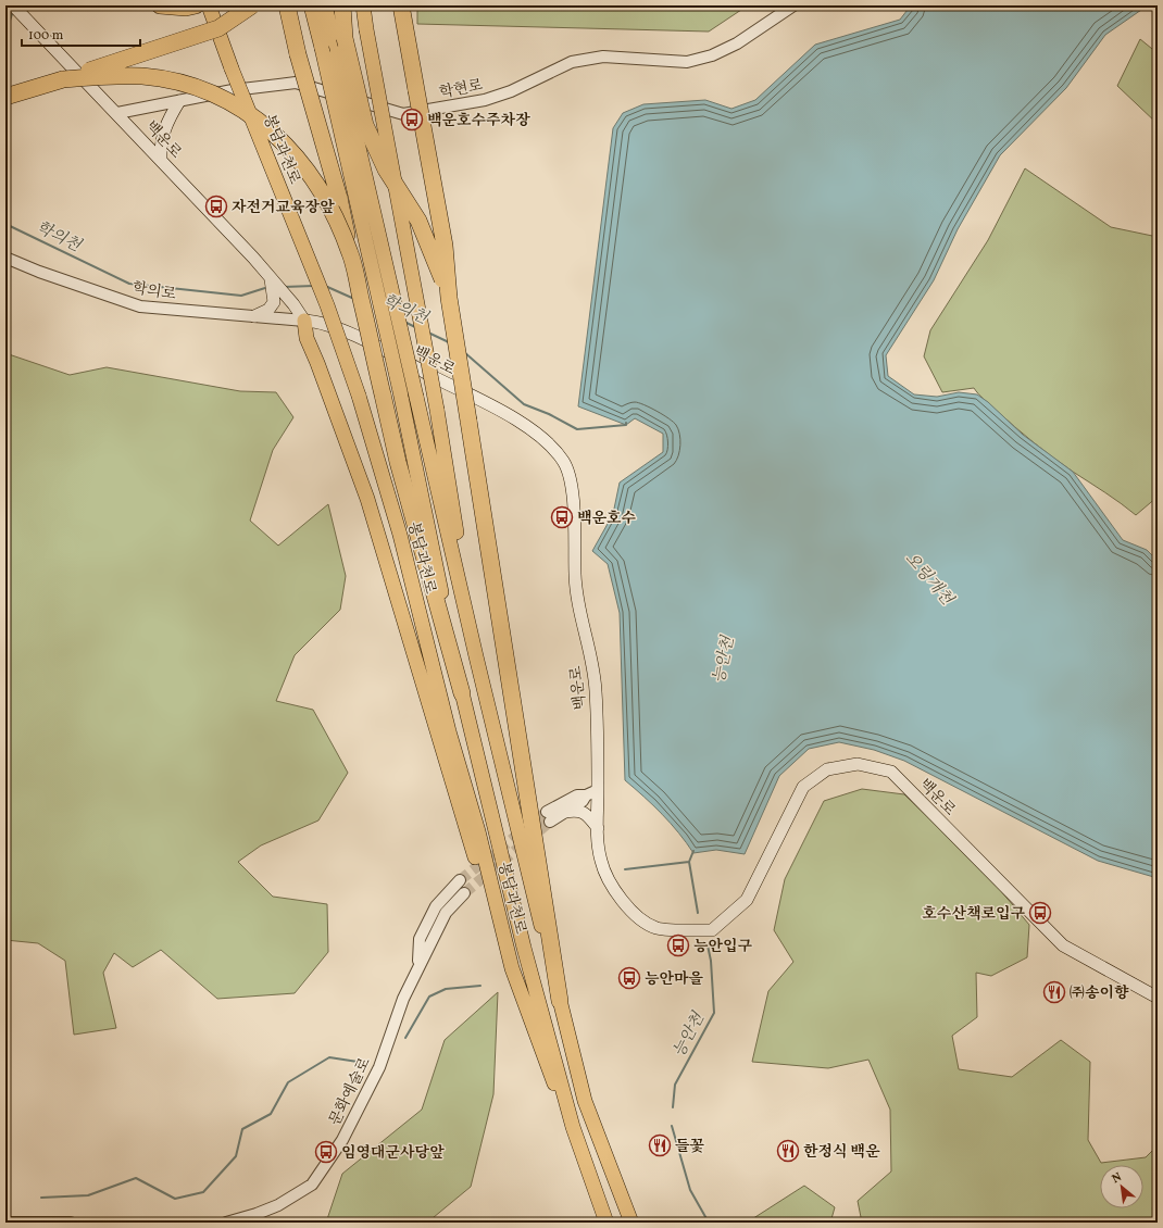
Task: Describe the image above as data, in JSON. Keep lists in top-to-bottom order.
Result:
{
  "streets": {
    "highway": ["봉담과천로"],
    "main road": ["백운로"],
    "street": ["학현로", "학의로", "문화예술로"]
  },
  "crossings": [
    ["학현로", "백운로"],
    ["백운로", "학의로"]
  ],
  "water": ["학의천", "오링개천", "능안천"],
  "places": {
    "bus stop": [
      "백운호수주차장",
      "자전거교육장앞",
      "백운호수",
      "호수산책로입구",
      "능안입구",
      "능안마을",
      "임영대군사당앞"
    ],
    "restaurant": ["㈜송이향", "들꽃", "한정식 백운"]
  },
  "scale_bar": "100 m",
  "north": "top left"
}
